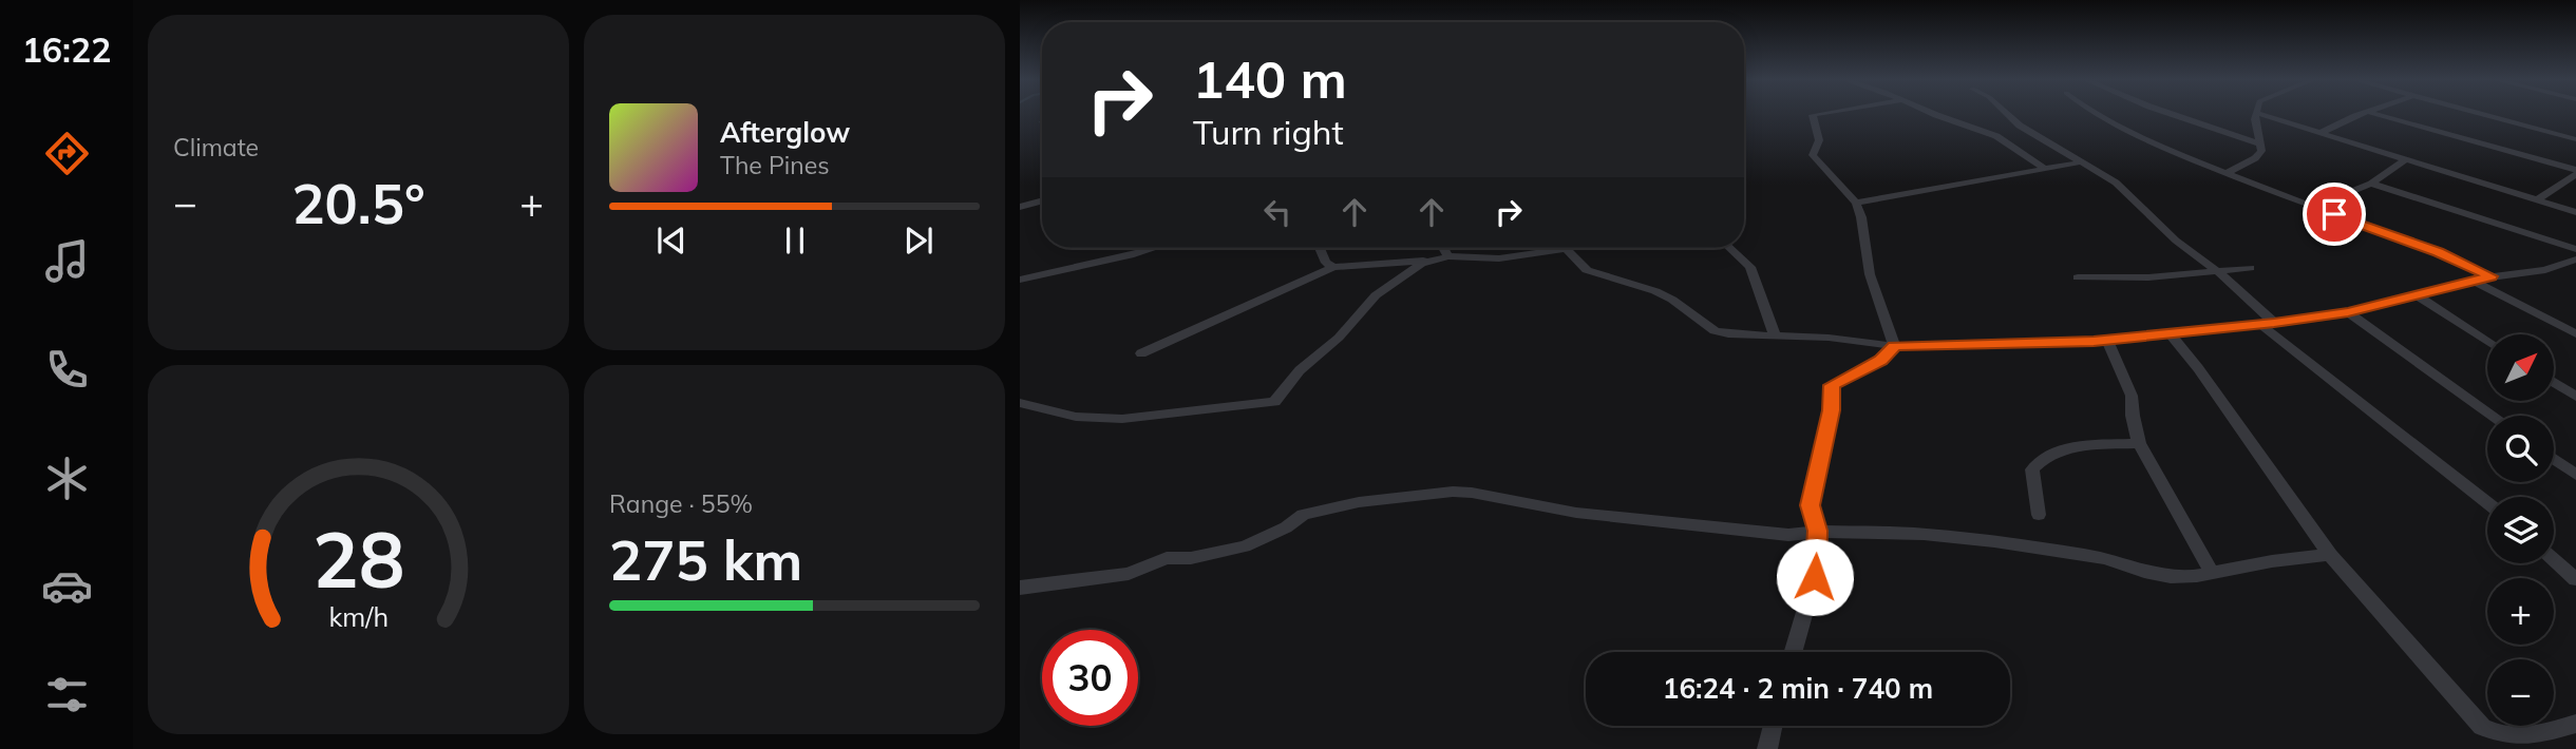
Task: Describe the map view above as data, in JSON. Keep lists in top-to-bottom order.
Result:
{
  "north": "top right",
  "page": {
    "tabs": "16:22",
    "tile": [
      "Climate",
      ["Range · 55%", "275 km"]
    ],
    "turn": ["140 m", "Turn right"],
    "song": ["Afterglow", "The Pines"],
    "heat": ["−", "20.5°", "+"],
    "map_buttons": ["+", "−"],
    "limit": "30",
    "trip": "16:24 · 2 min · 740 m",
    "gauge": ["28", "km/h"]
  }
}
